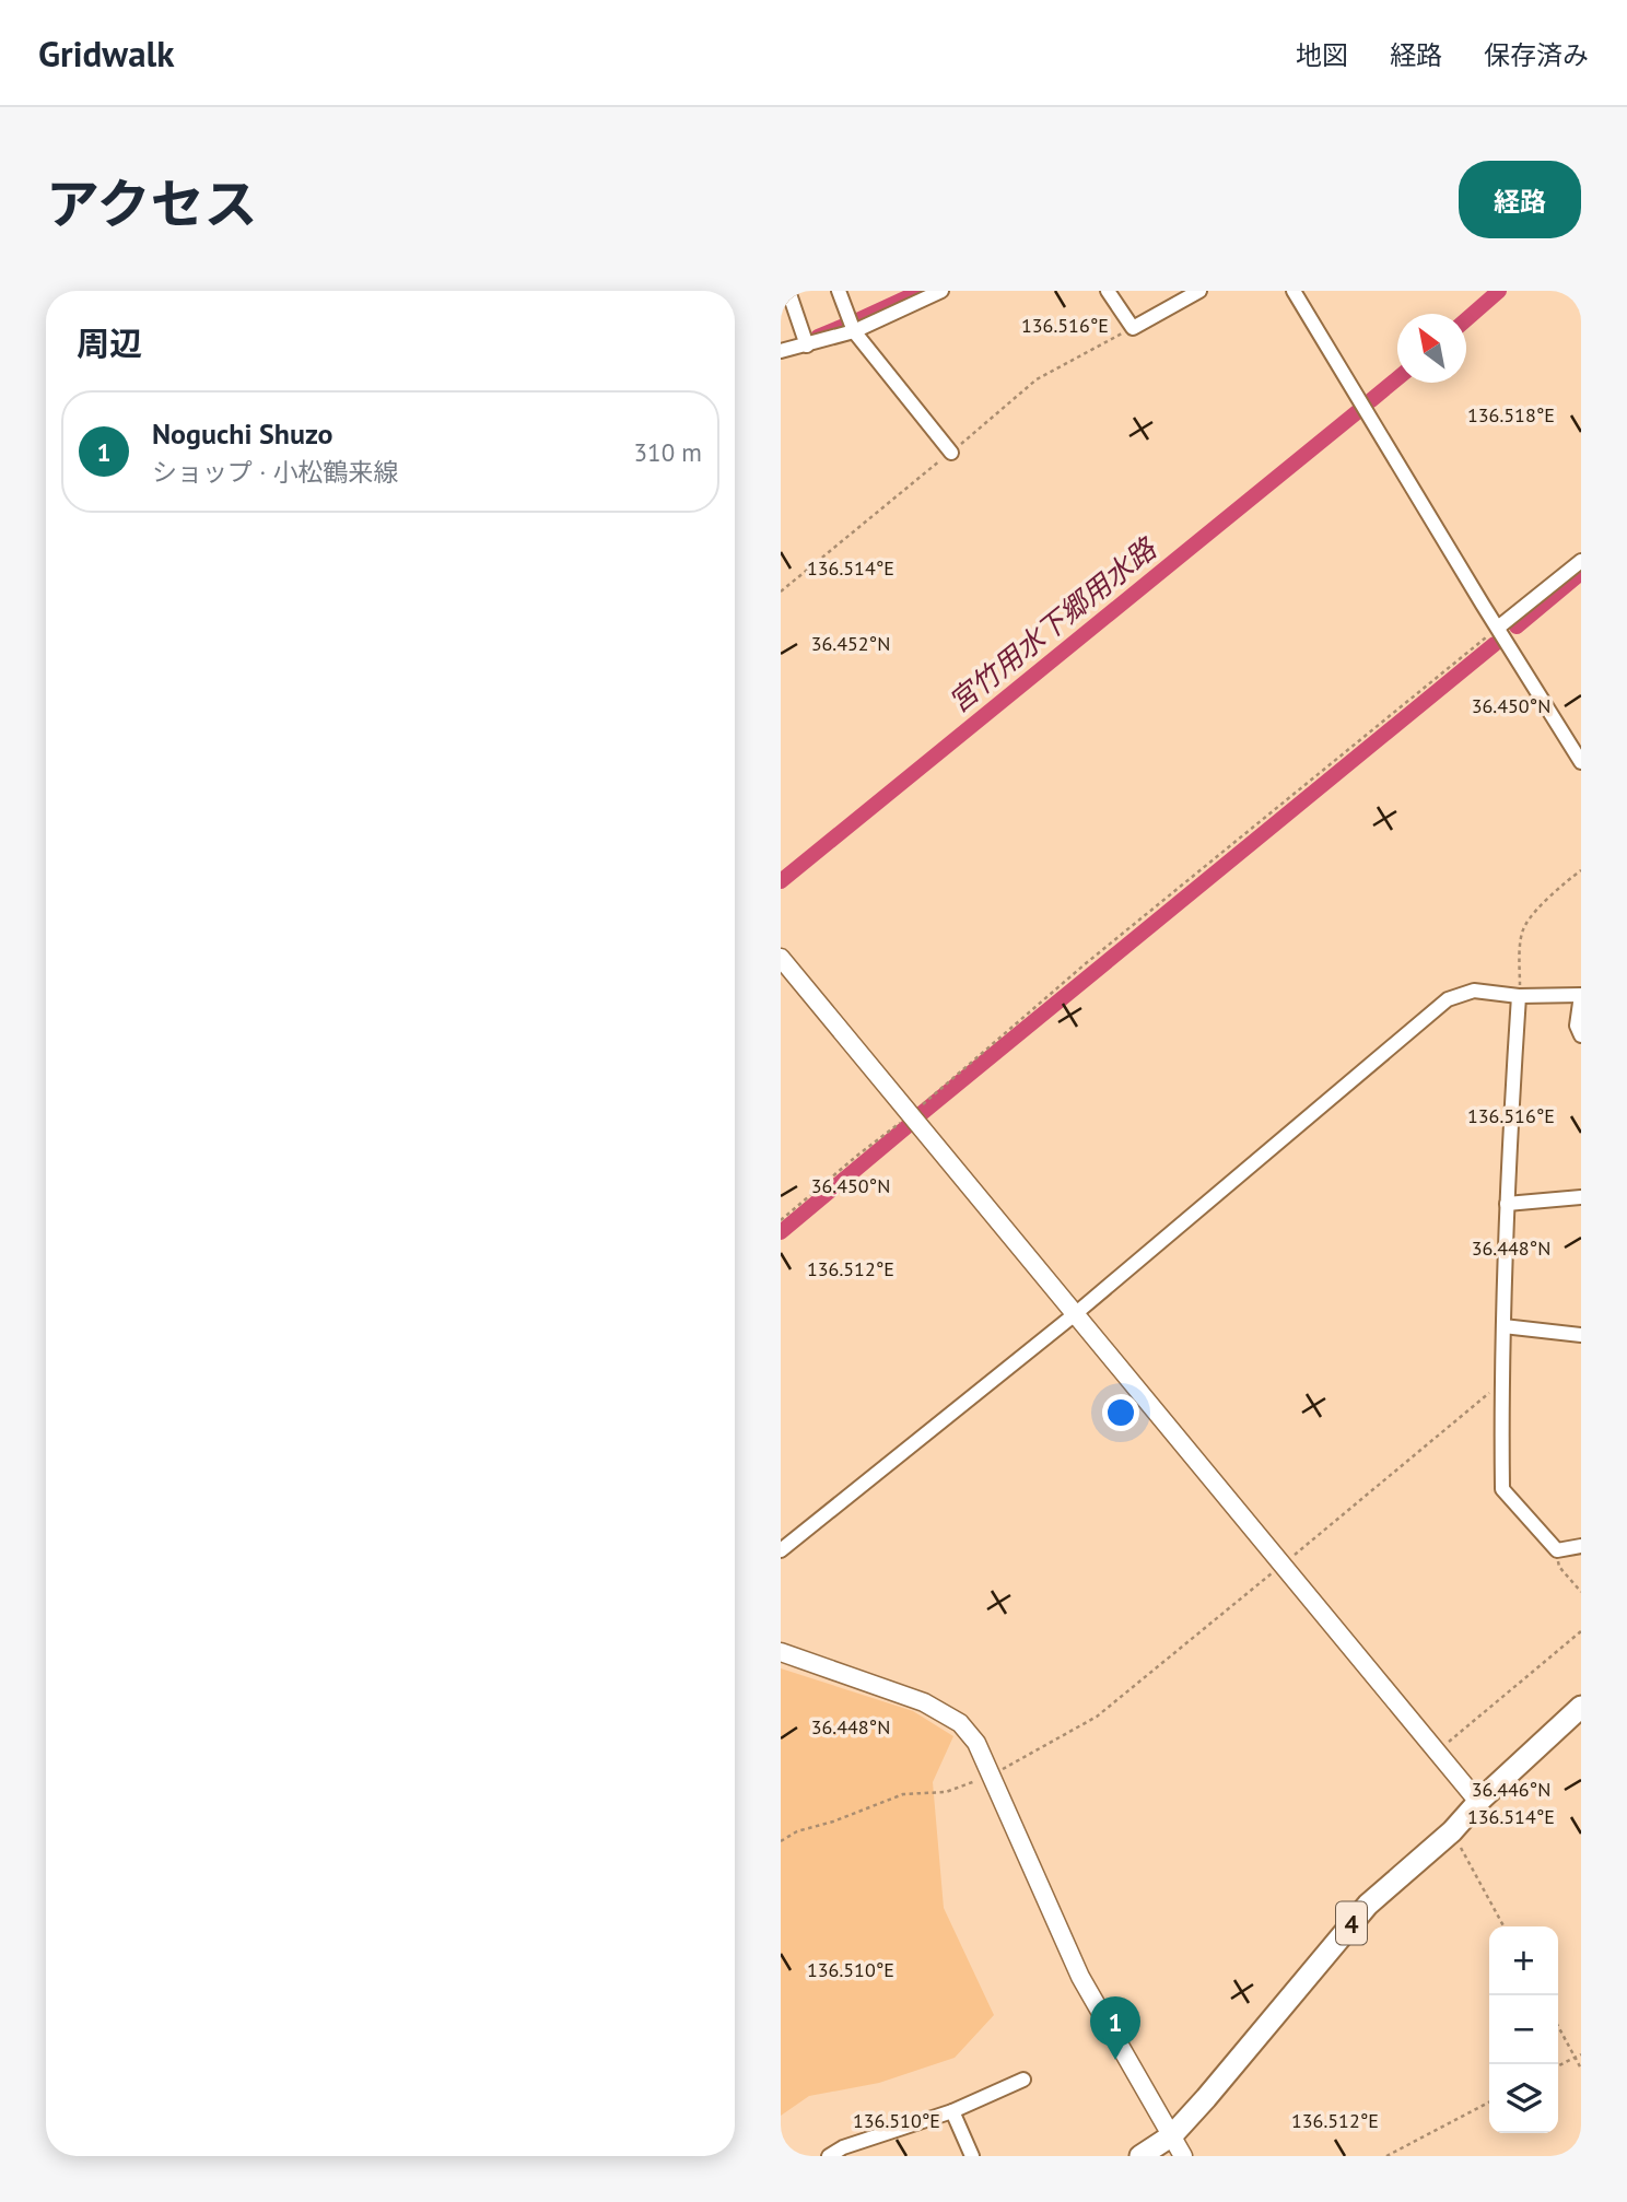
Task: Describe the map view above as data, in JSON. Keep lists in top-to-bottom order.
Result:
{
  "streets": {
    "main road": ["4"]
  },
  "water": ["宮竹用水下郷用水路"],
  "north": "top left",
  "page": {
    "header": "Gridwalk",
    "nav": ["地図", "経路", "保存済み"],
    "title": "アクセス",
    "buttons": "経路",
    "heading": "周辺",
    "list": [
      {
        "mark": "1",
        "name": "Noguchi Shuzo",
        "note": "ショップ · 小松鶴来線",
        "value": "310 m"
      }
    ],
    "map_buttons": ["+", "−"],
    "pins": "1"
  },
  "coordinates": [
    "136.516°E",
    "136.518°E",
    "136.514°E",
    "36.452°N",
    "36.450°N",
    "36.448°N",
    "136.512°E",
    "36.446°N",
    "136.510°E"
  ]
}
